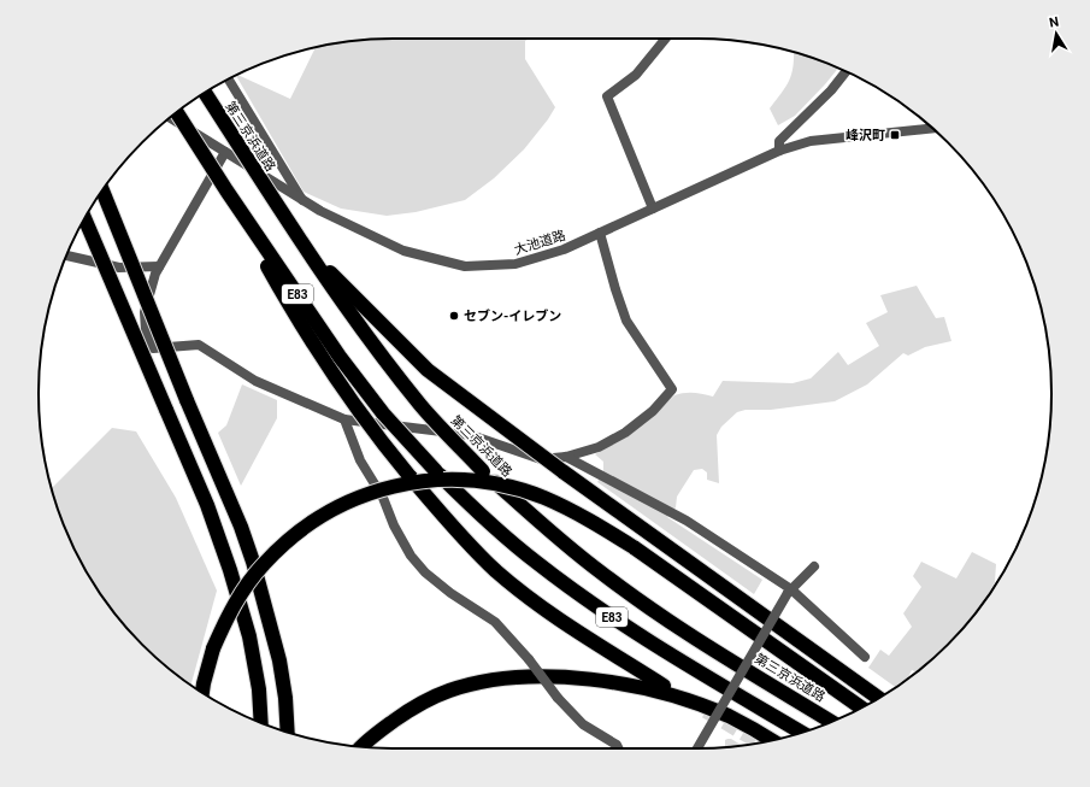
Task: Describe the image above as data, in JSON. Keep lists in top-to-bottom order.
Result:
{
  "streets": {
    "highway": ["第三京浜道路", "E83"],
    "street": ["大池道路"]
  },
  "places": {
    "transit": ["峰沢町"],
    "other": ["セブン-イレブン"]
  },
  "north": "top"
}
